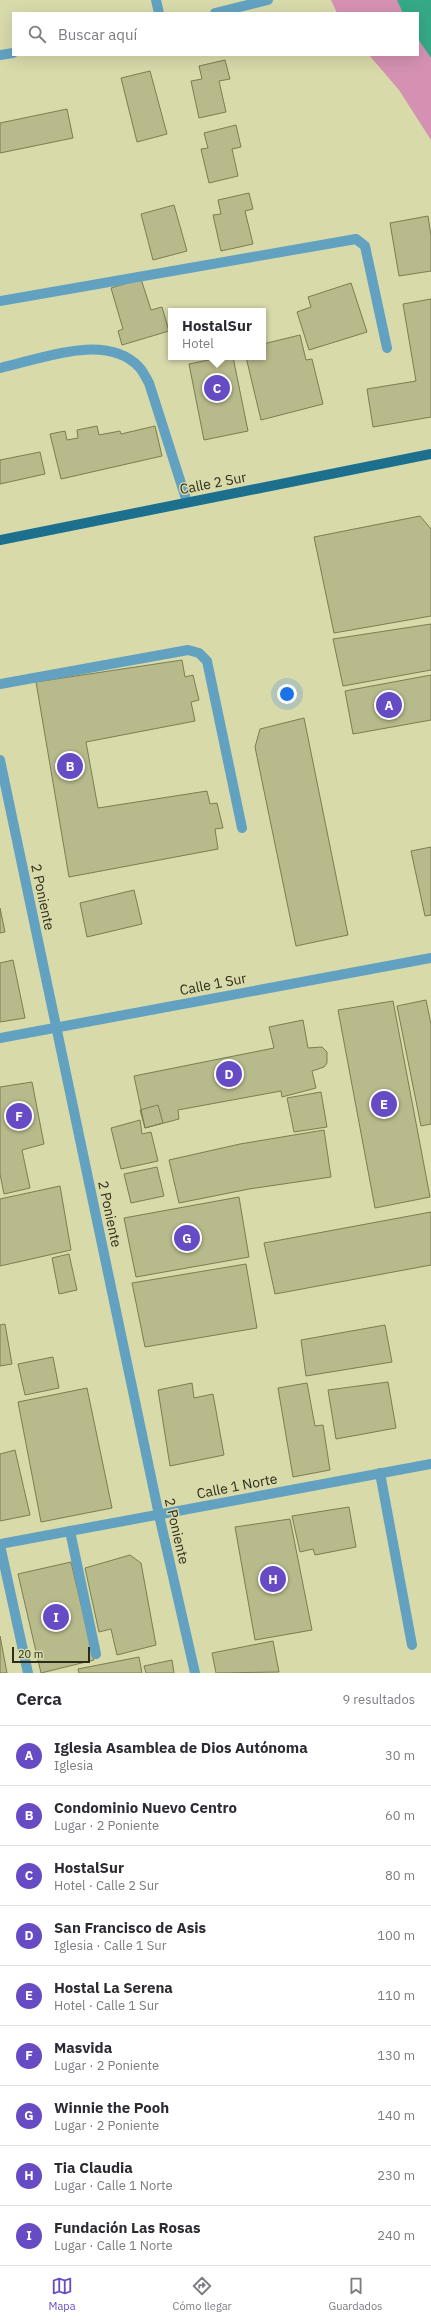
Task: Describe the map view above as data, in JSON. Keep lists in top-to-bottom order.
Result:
{
  "streets": {
    "main road": ["Calle 2 Sur"],
    "street": ["2 Poniente", "Calle 1 Sur", "Calle 1 Norte"]
  },
  "crossings": [
    ["2 Poniente", "Calle 1 Sur"],
    ["2 Poniente", "Calle 1 Norte"]
  ],
  "scale_bar": "20 m",
  "page": {
    "search": "Buscar aquí",
    "popup": ["HostalSur", "Hotel"],
    "pins": [
      "C",
      "A",
      "B",
      "D",
      "E",
      "F",
      "G",
      "H",
      "I"
    ],
    "scale": "20 m",
    "heading": ["Cerca", "9 resultados"],
    "list": [
      {
        "mark": "A",
        "name": "Iglesia Asamblea de Dios Autónoma",
        "note": "Iglesia",
        "value": "30 m"
      },
      {
        "mark": "B",
        "name": "Condominio Nuevo Centro",
        "note": "Lugar · 2 Poniente",
        "value": "60 m"
      },
      {
        "mark": "C",
        "name": "HostalSur",
        "note": "Hotel · Calle 2 Sur",
        "value": "80 m"
      },
      {
        "mark": "D",
        "name": "San Francisco de Asis",
        "note": "Iglesia · Calle 1 Sur",
        "value": "100 m"
      },
      {
        "mark": "E",
        "name": "Hostal La Serena",
        "note": "Hotel · Calle 1 Sur",
        "value": "110 m"
      },
      {
        "mark": "F",
        "name": "Masvida",
        "note": "Lugar · 2 Poniente",
        "value": "130 m"
      },
      {
        "mark": "G",
        "name": "Winnie the Pooh",
        "note": "Lugar · 2 Poniente",
        "value": "140 m"
      },
      {
        "mark": "H",
        "name": "Tia Claudia",
        "note": "Lugar · Calle 1 Norte",
        "value": "230 m"
      },
      {
        "mark": "I",
        "name": "Fundación Las Rosas",
        "note": "Lugar · Calle 1 Norte",
        "value": "240 m"
      }
    ],
    "nav": ["Mapa", "Cómo llegar", "Guardados"]
  }
}
